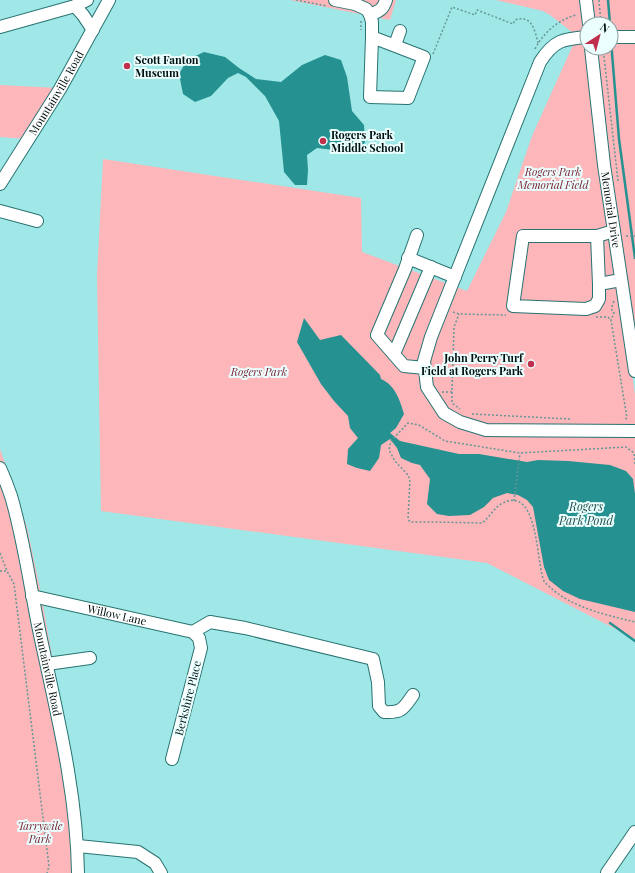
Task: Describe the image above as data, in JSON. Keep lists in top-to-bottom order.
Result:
{
  "streets": {
    "street": [
      "Mountainville Road",
      "Memorial Drive",
      "Willow Lane",
      "Berkshire Place"
    ]
  },
  "crossings": [
    ["Mountainville Road", "Willow Lane"],
    ["Willow Lane", "Berkshire Place"]
  ],
  "water": ["Rogers Park Pond"],
  "parks": ["Rogers Park Memorial Field", "Rogers Park", "Tarrywile Park"],
  "places": ["Scott Fanton Museum", "Rogers Park Middle School", "John Perry Turf Field at Rogers Park"],
  "north": "top right"
}
